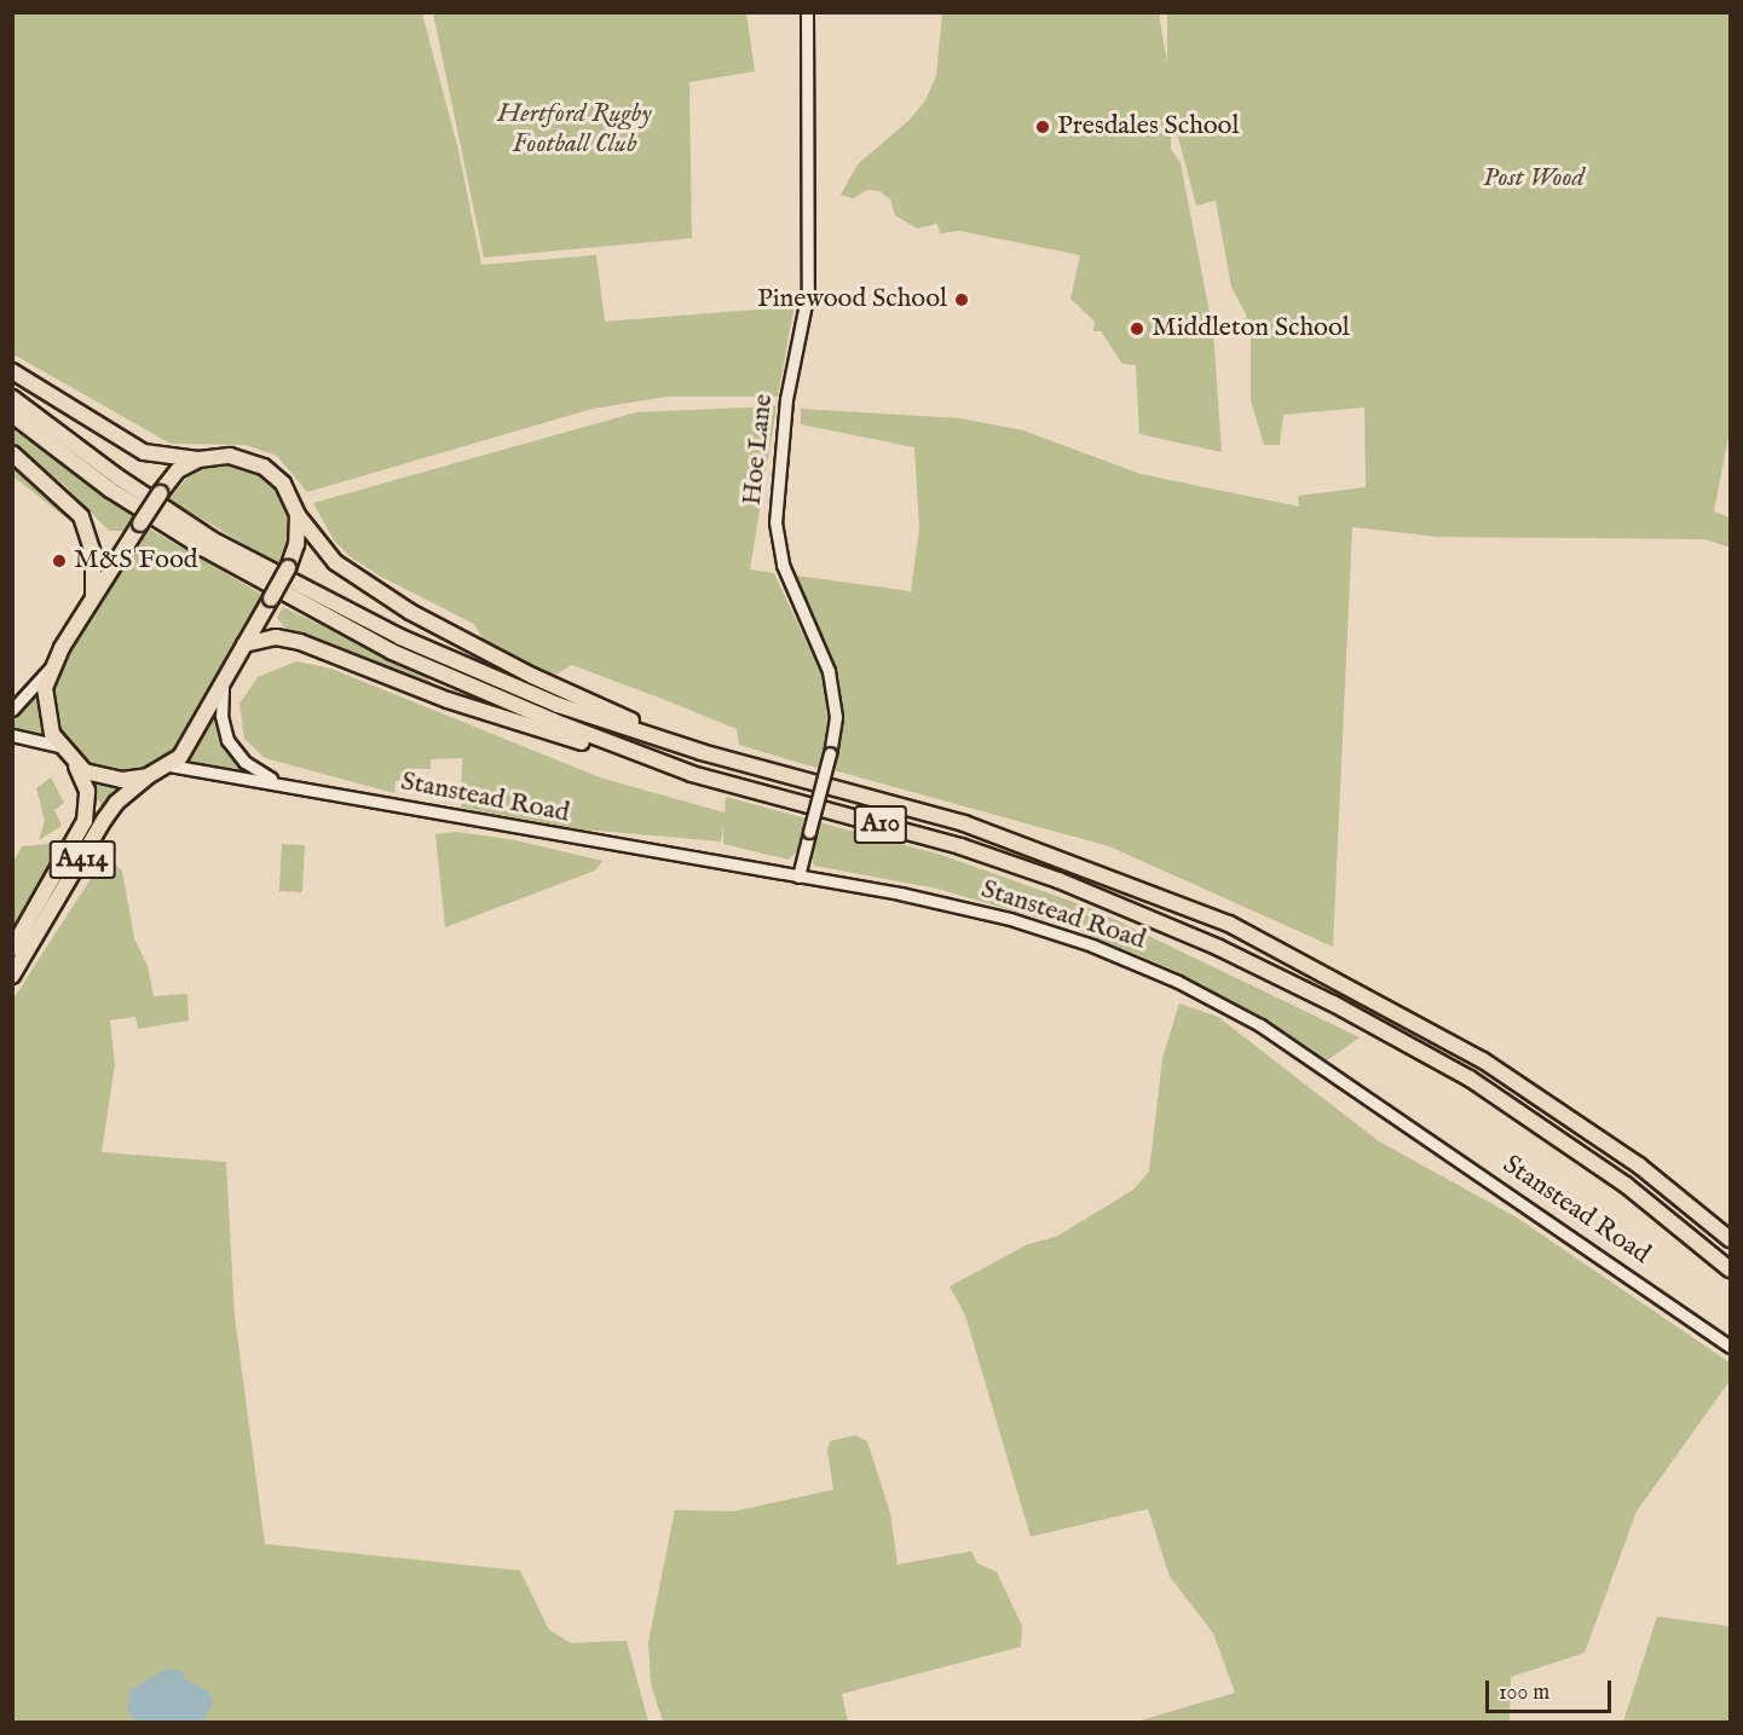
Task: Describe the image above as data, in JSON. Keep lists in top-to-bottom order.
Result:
{
  "streets": {
    "highway": ["A10", "A414"],
    "main road": ["Hoe Lane", "Stanstead Road"]
  },
  "crossings": [
    ["Hoe Lane", "Stanstead Road"]
  ],
  "parks": ["Hertford Rugby Football Club", "Post Wood"],
  "places": [
    "Presdales School",
    "Pinewood School",
    "Middleton School",
    "M&S Food"
  ],
  "scale_bar": "100 m"
}
